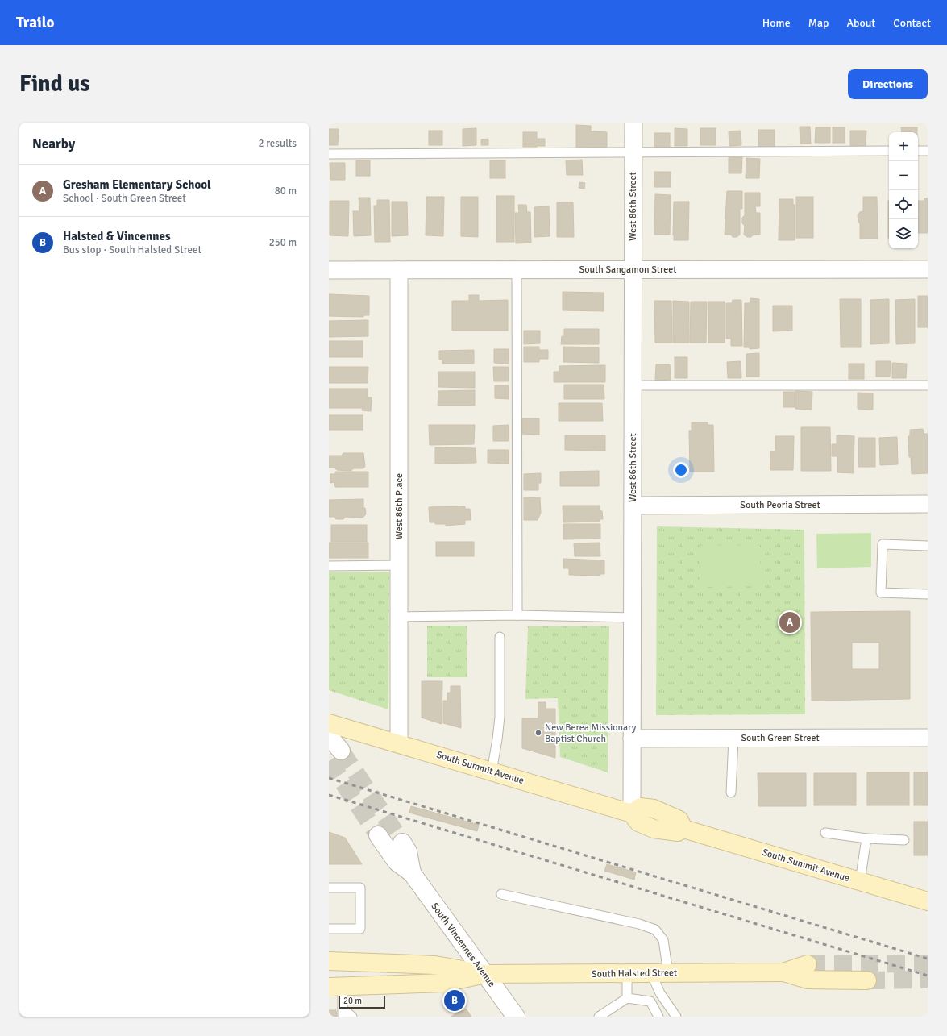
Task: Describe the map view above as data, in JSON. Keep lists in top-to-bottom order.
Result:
{
  "streets": {
    "main road": ["South Summit Avenue", "South Halsted Street"],
    "street": [
      "West 86th Street",
      "South Sangamon Street",
      "South Peoria Street",
      "West 86th Place",
      "South Green Street",
      "South Vincennes Avenue"
    ]
  },
  "crossings": [
    ["West 86th Street", "South Sangamon Street"],
    ["West 86th Street", "South Peoria Street"],
    ["West 86th Street", "South Green Street"],
    ["West 86th Street", "South Summit Avenue"],
    ["South Sangamon Street", "West 86th Place"],
    ["West 86th Place", "South Summit Avenue"],
    ["South Vincennes Avenue", "South Halsted Street"]
  ],
  "places": ["New Berea Missionary Baptist Church"],
  "scale_bar": "20 m",
  "page": {
    "header": "Trailo",
    "nav": [
      "Home",
      "Map",
      "About",
      "Contact"
    ],
    "buttons": "Directions",
    "title": "Find us",
    "heading": ["Nearby", "2 results"],
    "map_buttons": ["+", "−"],
    "list": [
      {
        "mark": "A",
        "name": "Gresham Elementary School",
        "note": "School · South Green Street",
        "value": "80 m"
      },
      {
        "mark": "B",
        "name": "Halsted & Vincennes",
        "note": "Bus stop · South Halsted Street",
        "value": "250 m"
      }
    ],
    "pins": ["A", "B"],
    "scale": "20 m"
  }
}
